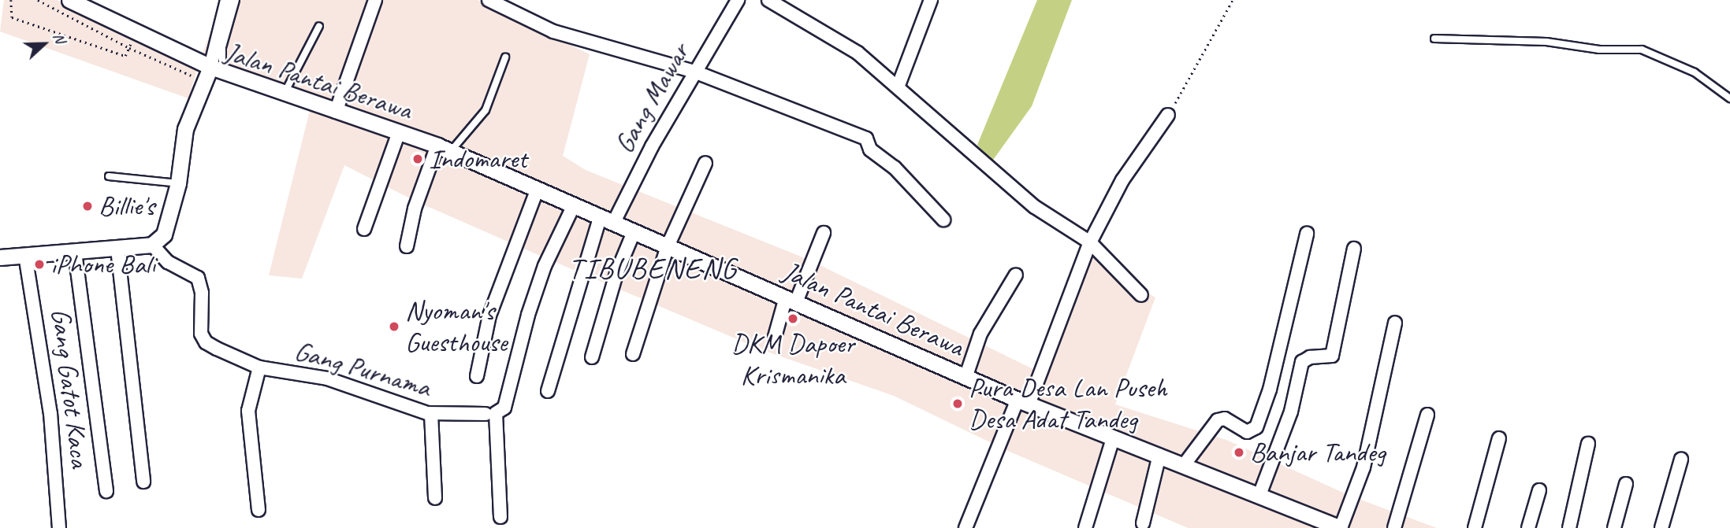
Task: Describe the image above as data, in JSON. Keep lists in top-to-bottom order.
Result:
{
  "streets": {
    "street": [
      "Jalan Pantai Berawa",
      "Gang Mawar",
      "Gang Purnama",
      "Gang Gatot Kaca"
    ]
  },
  "crossings": [
    ["Jalan Pantai Berawa", "Gang Mawar"],
    ["Jalan Pantai Berawa", "Gang Purnama"]
  ],
  "districts": ["TIBUBENENG"],
  "places": [
    "Indomaret",
    "Billie's",
    "iPhone Bali",
    "DKM Dapoer Krismanika",
    "Nyoman's Guesthouse",
    "Pura Desa Lan Puseh Desa Adat Tandeg",
    "Banjar Tandeg"
  ],
  "north": "right"
}
